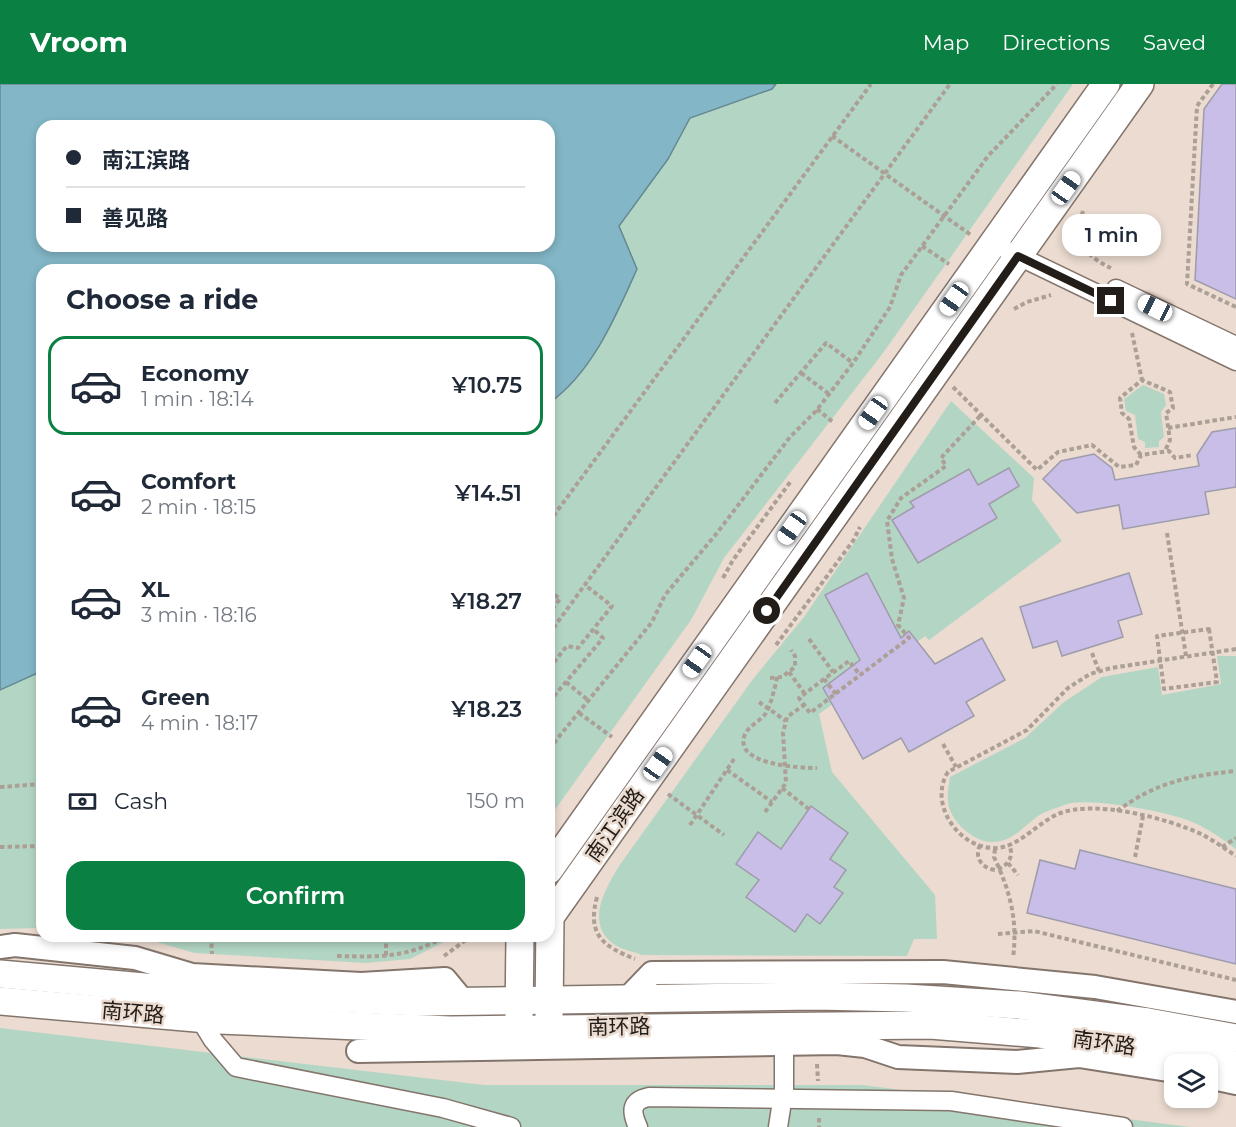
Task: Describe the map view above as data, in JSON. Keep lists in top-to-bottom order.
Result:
{
  "streets": {
    "main road": ["南江滨路", "南环路"]
  },
  "crossings": [
    ["南江滨路", "南环路"]
  ],
  "page": {
    "header": "Vroom",
    "nav": ["Map", "Directions", "Saved"],
    "banner": ["南江滨路", "善见路"],
    "bubble": "1 min",
    "heading": "Choose a ride",
    "list": [
      {
        "name": "Economy",
        "note": "1 min · 18:14",
        "value": "¥10.75"
      },
      {
        "name": "Comfort",
        "note": "2 min · 18:15",
        "value": "¥14.51"
      },
      {
        "name": "XL",
        "note": "3 min · 18:16",
        "value": "¥18.27"
      },
      {
        "name": "Green",
        "note": "4 min · 18:17",
        "value": "¥18.23"
      }
    ],
    "pay": ["Cash", "150 m"],
    "buttons": "Confirm"
  }
}
